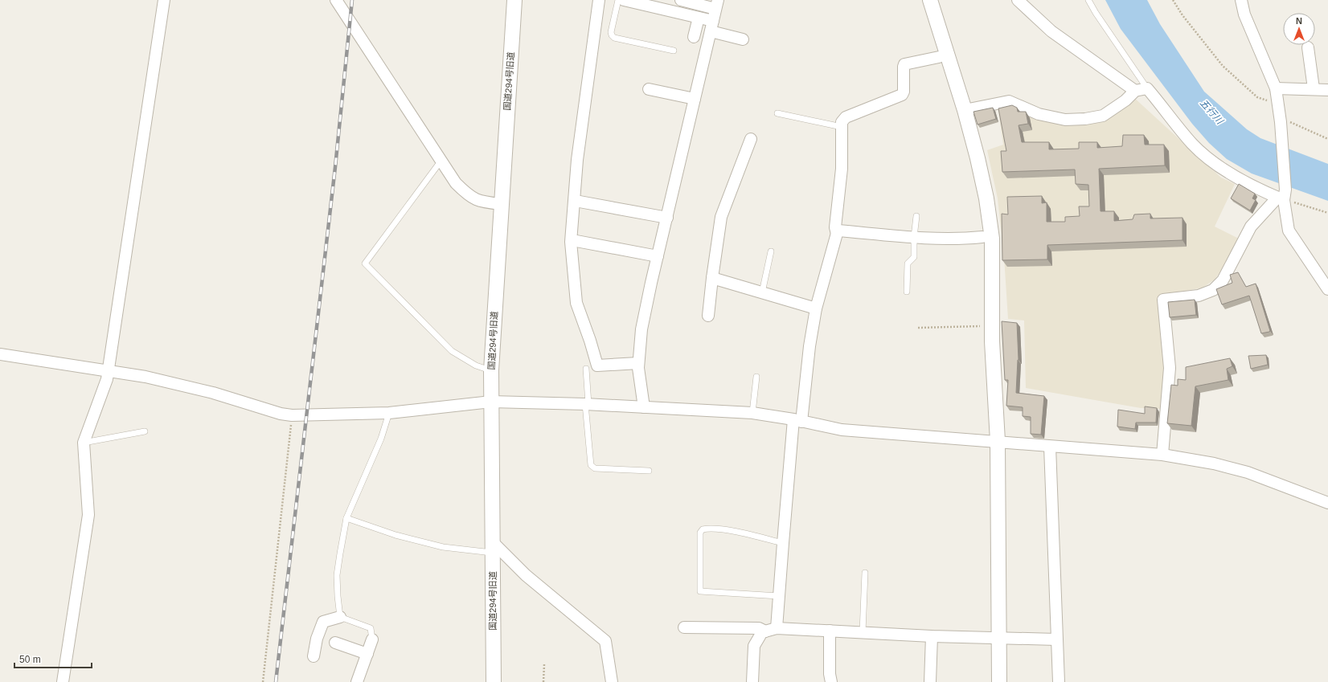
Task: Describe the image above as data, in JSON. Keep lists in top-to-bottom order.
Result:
{
  "streets": {
    "street": ["国道294号旧道"]
  },
  "water": ["五行川"],
  "scale_bar": "50 m",
  "north": "top"
}
